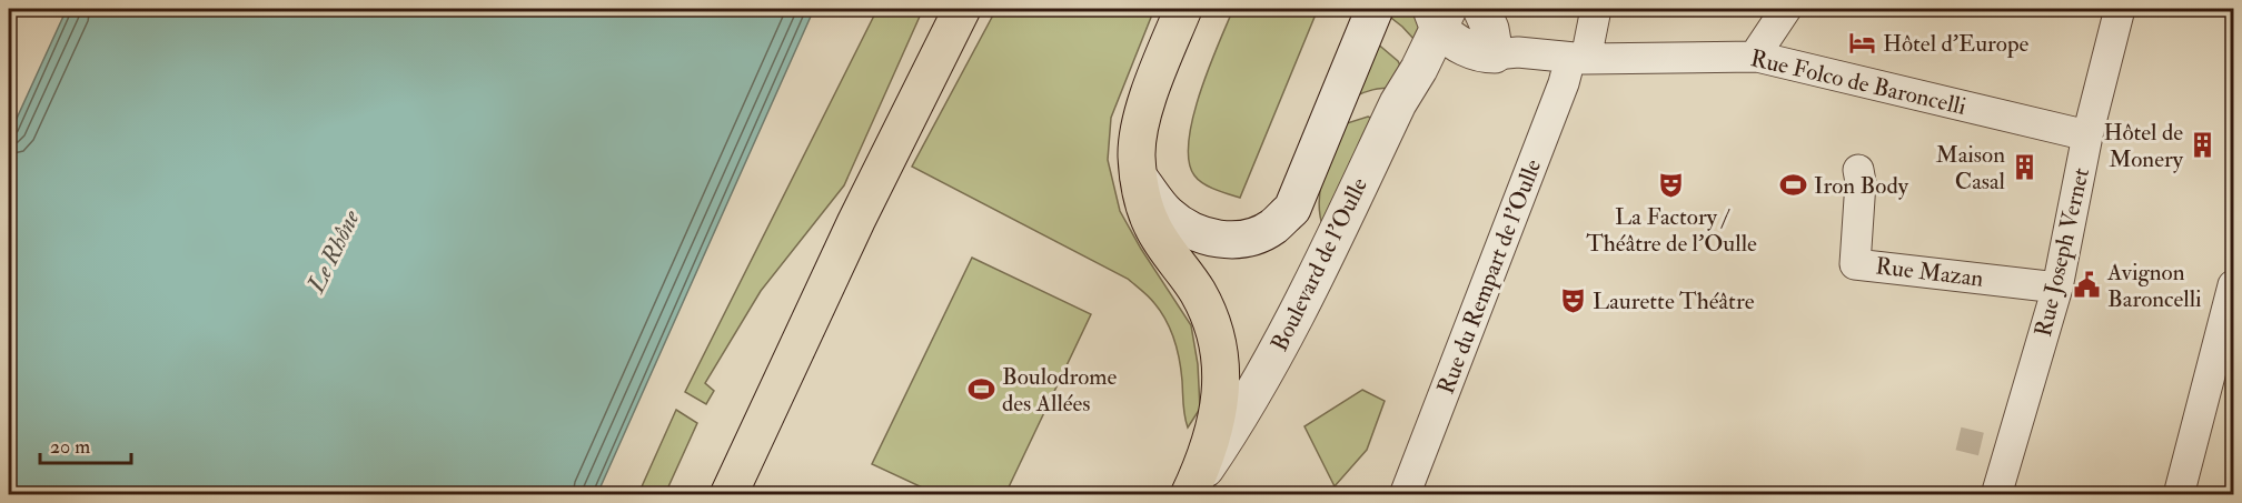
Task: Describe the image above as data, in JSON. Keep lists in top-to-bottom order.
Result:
{
  "streets": {
    "street": [
      "Rue Folco de Baroncelli",
      "Rue Joseph Vernet",
      "Boulevard de l'Oulle",
      "Rue Mazan",
      "Rue du Rempart de l'Oulle"
    ]
  },
  "crossings": [
    ["Rue Folco de Baroncelli", "Rue Joseph Vernet"],
    ["Rue Folco de Baroncelli", "Rue du Rempart de l'Oulle"],
    ["Rue Joseph Vernet", "Rue Mazan"]
  ],
  "water": ["Le Rhône"],
  "places": {
    "hotel": ["Hôtel d'Europe"],
    "building": ["Hôtel de Monery", "Maison Casal"],
    "theatre": ["La Factory / Théâtre de l'Oulle", "Laurette Théâtre"],
    "sports": ["Iron Body", "Boulodrome des Allées"],
    "public building": ["Avignon Baroncelli"]
  },
  "scale_bar": "20 m"
}
